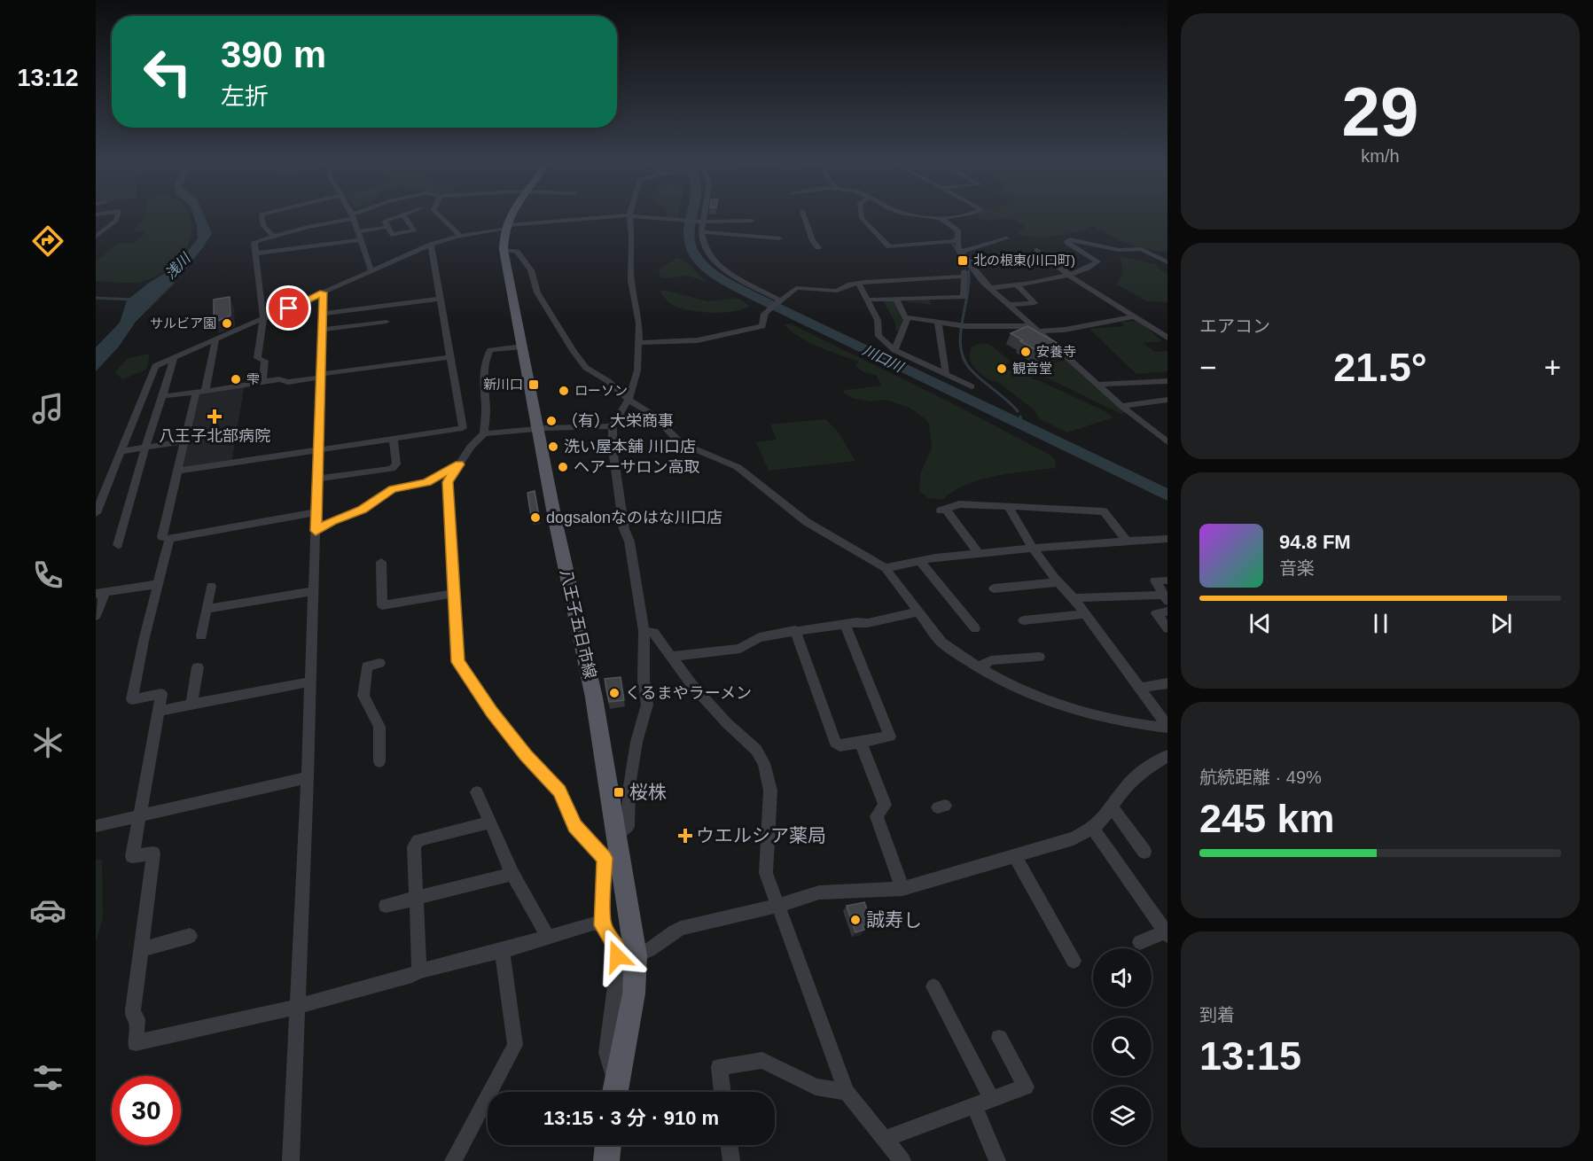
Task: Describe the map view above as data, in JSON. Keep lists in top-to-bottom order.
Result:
{
  "streets": {
    "main road": ["八王子五日市線"]
  },
  "water": ["浅川", "川口川"],
  "places": {
    "transit": ["北の根東(川口町)", "新川口", "桜株"],
    "other": [
      "サルビア園",
      "安養寺",
      "観音堂",
      "雫",
      "ローソン",
      "（有）大栄商事",
      "洗い屋本舗 川口店",
      "ヘアーサロン高取",
      "dogsalonなのはな川口店",
      "くるまやラーメン",
      "誠寿し"
    ],
    "health": ["八王子北部病院", "ウエルシア薬局"]
  },
  "page": {
    "tabs": "13:12",
    "tile": [
      ["29", "km/h"],
      "エアコン",
      ["航続距離 · 49%", "245 km"],
      ["到着", "13:15"]
    ],
    "turn": ["390 m", "左折"],
    "heat": ["−", "21.5°", "+"],
    "song": ["94.8 FM", "音楽"],
    "limit": "30",
    "trip": "13:15 · 3 分 · 910 m"
  }
}
